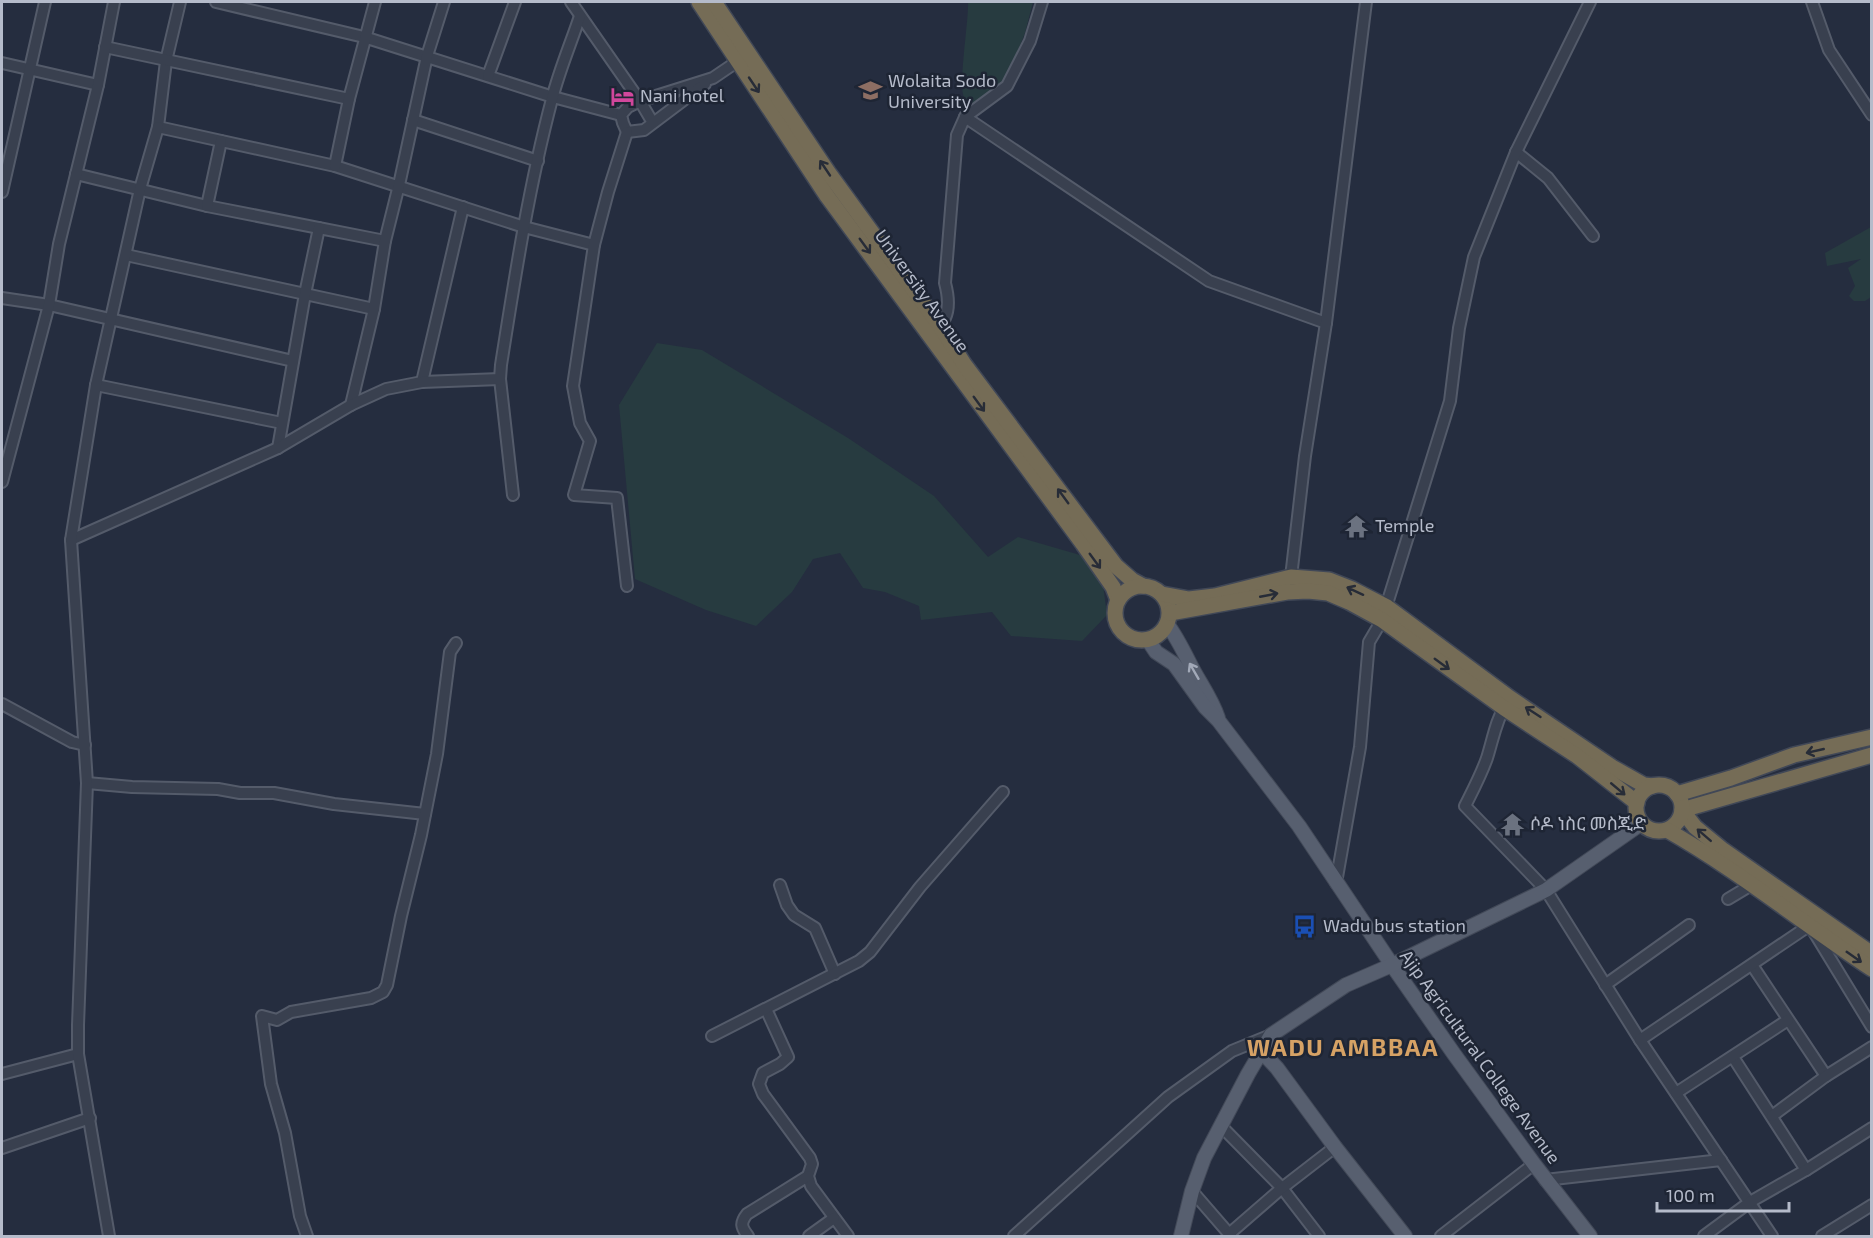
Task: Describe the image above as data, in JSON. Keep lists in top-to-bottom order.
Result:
{
  "streets": {
    "highway": ["University Avenue"],
    "main road": ["Ajip Agricultural College Avenue"]
  },
  "districts": ["WADU AMBBAA"],
  "places": {
    "school or university": ["Wolaita Sodo University"],
    "hotel": ["Nani hotel"],
    "temple": ["Temple", "ሶዶ ነስር መስጂድ"],
    "bus stop": ["Wadu bus station"]
  },
  "scale_bar": "100 m"
}
